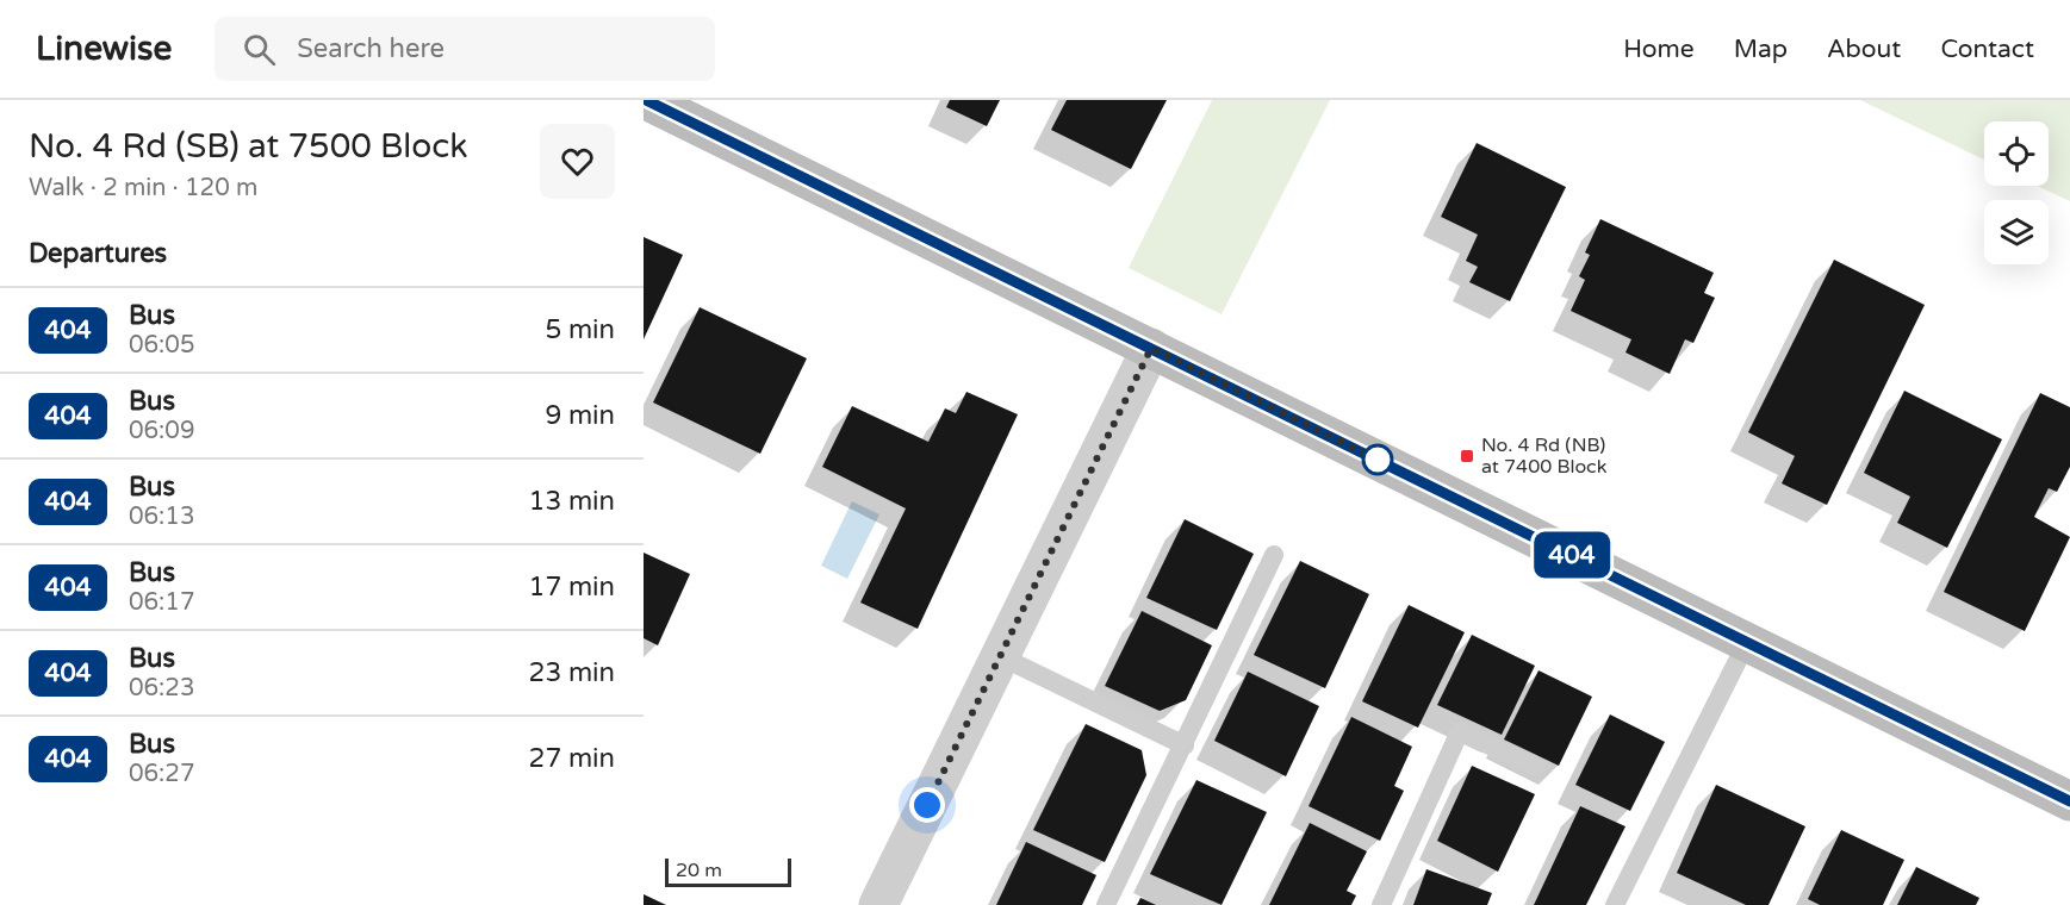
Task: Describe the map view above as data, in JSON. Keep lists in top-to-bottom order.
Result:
{
  "places": {
    "transit": ["No. 4 Rd (NB) at 7400 Block"]
  },
  "lines": ["bus line 404"],
  "scale_bar": "20 m",
  "page": {
    "header": "Linewise",
    "search": "Search here",
    "nav": [
      "Home",
      "Map",
      "About",
      "Contact"
    ],
    "heading": [
      ["No. 4 Rd (SB) at 7500 Block", "Walk · 2 min · 120 m"],
      "Departures"
    ],
    "on_map": "404",
    "list": [
      {
        "mark": "404",
        "name": "Bus",
        "note": "06:05",
        "value": "5 min"
      },
      {
        "mark": "404",
        "name": "Bus",
        "note": "06:09",
        "value": "9 min"
      },
      {
        "mark": "404",
        "name": "Bus",
        "note": "06:13",
        "value": "13 min"
      },
      {
        "mark": "404",
        "name": "Bus",
        "note": "06:17",
        "value": "17 min"
      },
      {
        "mark": "404",
        "name": "Bus",
        "note": "06:23",
        "value": "23 min"
      },
      {
        "mark": "404",
        "name": "Bus",
        "note": "06:27",
        "value": "27 min"
      }
    ],
    "scale": "20 m"
  }
}
